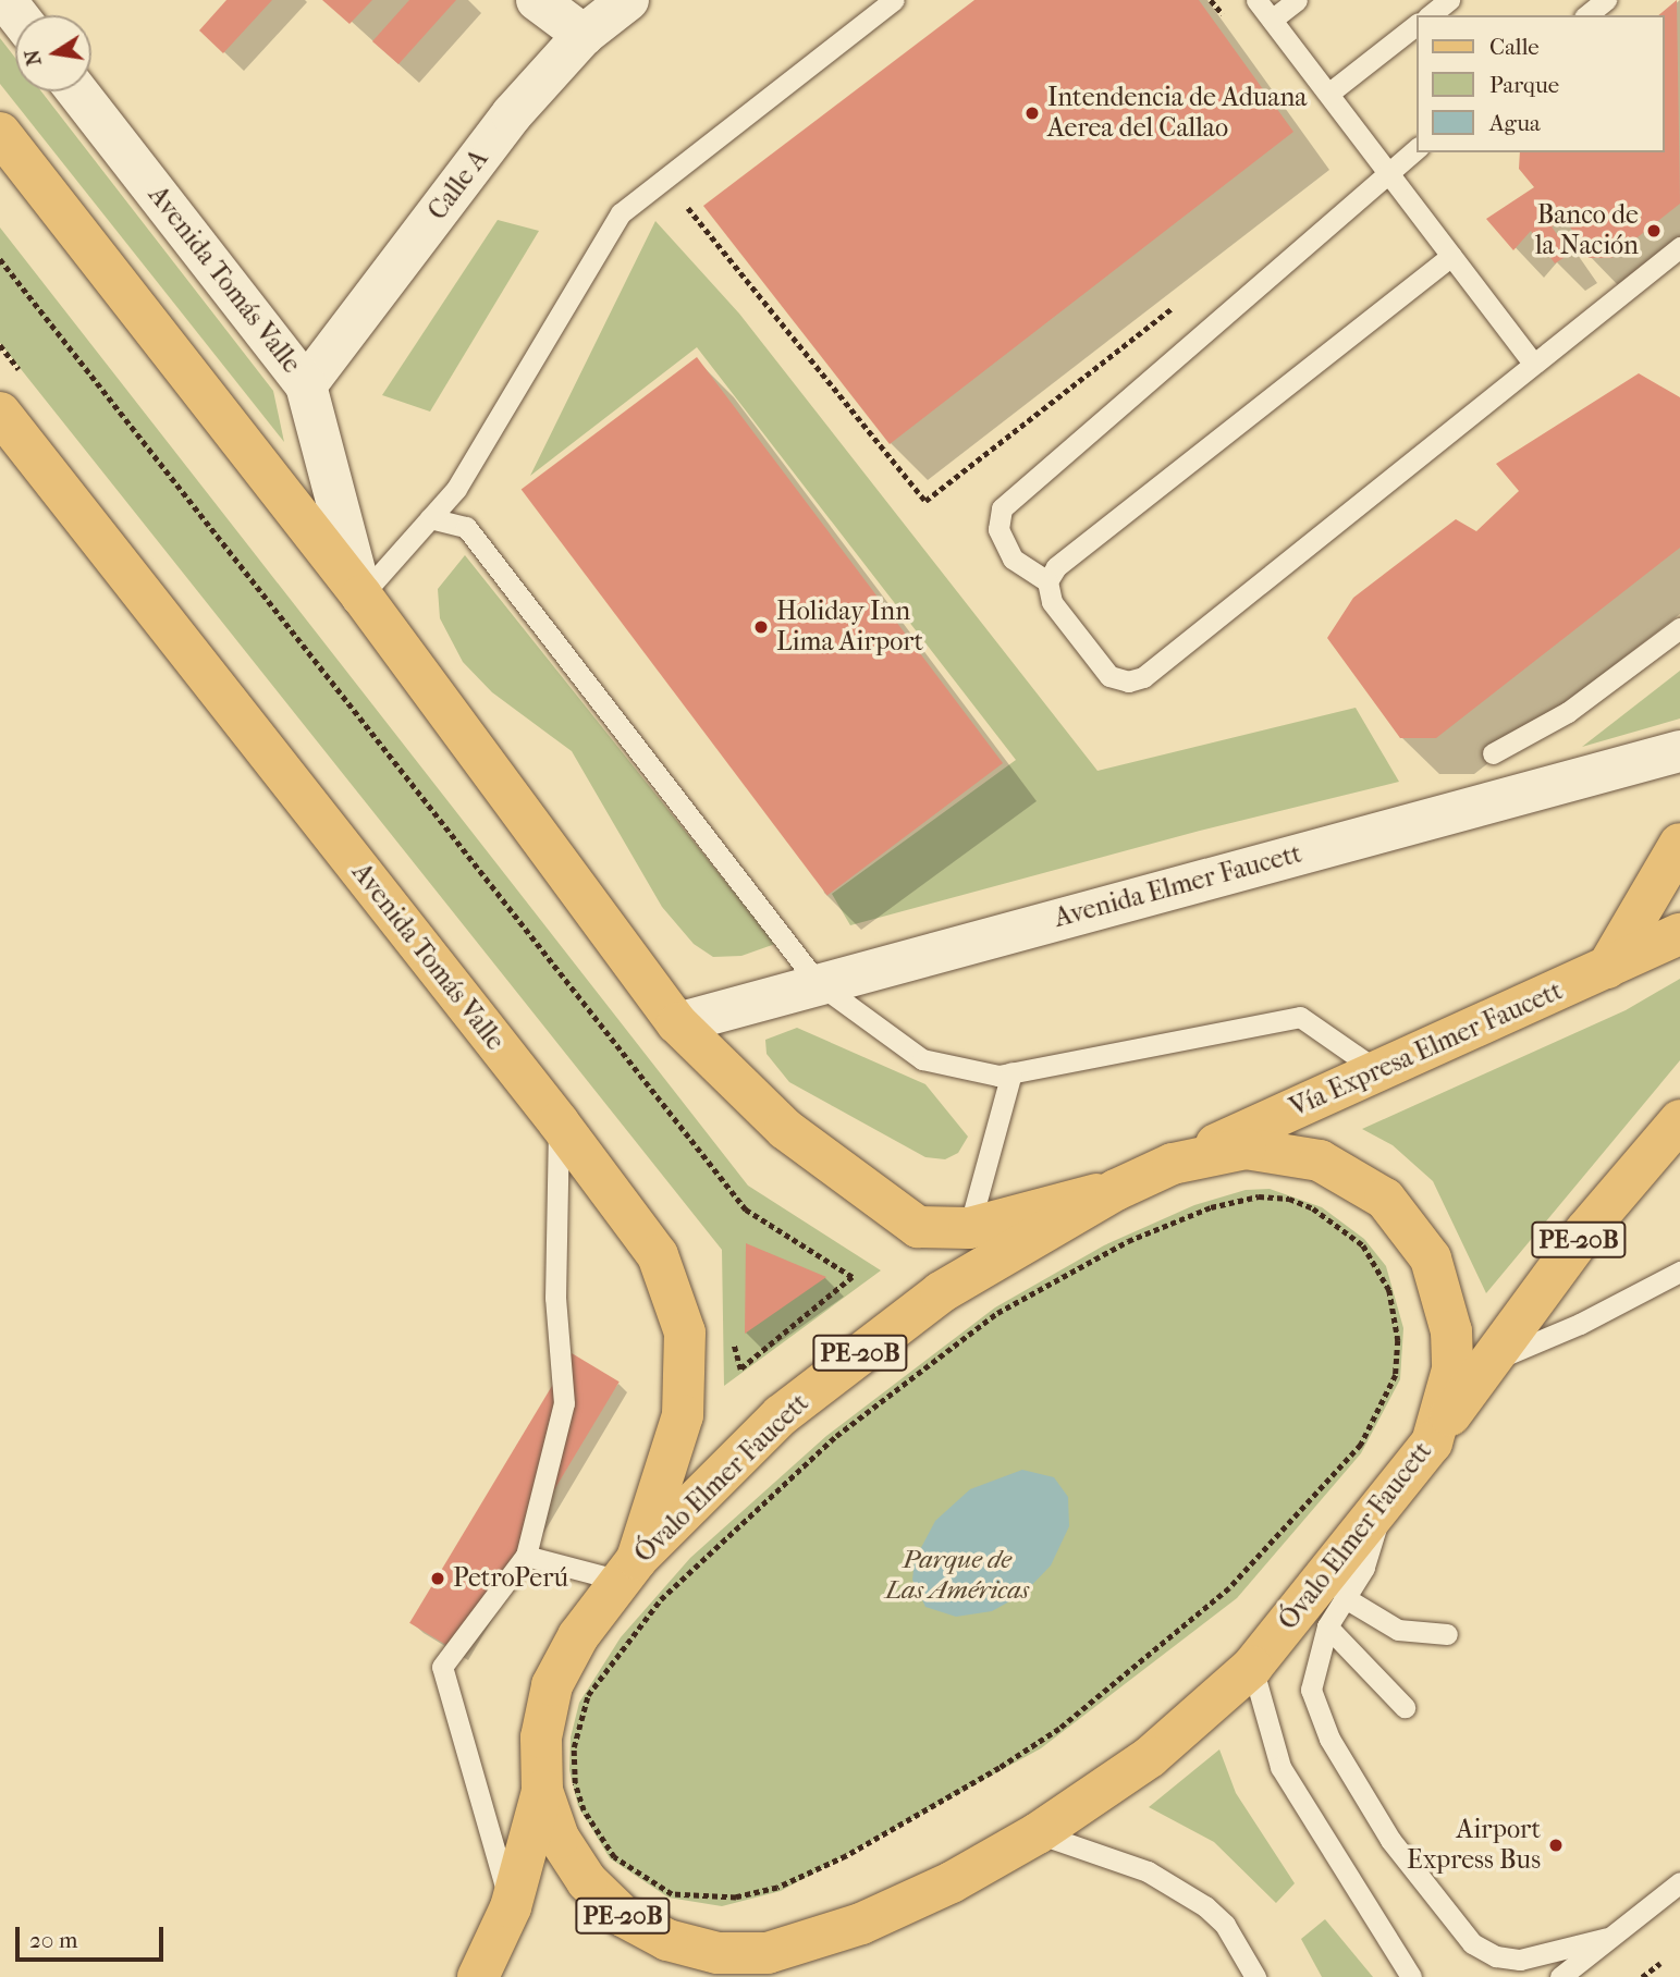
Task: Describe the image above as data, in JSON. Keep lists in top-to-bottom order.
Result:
{
  "streets": {
    "main road": [
      "Calle A",
      "Avenida Tomás Valle",
      "Avenida Elmer Faucett",
      "Vía Expresa Elmer Faucett",
      "PE-20B",
      "Óvalo Elmer Faucett"
    ]
  },
  "crossings": [
    ["Calle A", "Avenida Tomás Valle"],
    ["Avenida Tomás Valle", "Avenida Elmer Faucett"],
    ["Avenida Tomás Valle", "Óvalo Elmer Faucett"],
    ["Vía Expresa Elmer Faucett", "Óvalo Elmer Faucett"],
    ["PE-20B", "Óvalo Elmer Faucett"]
  ],
  "parks": ["Parque de Las Américas"],
  "places": [
    "Intendencia de Aduana Aerea del Callao",
    "Banco de la Nación",
    "Holiday Inn Lima Airport",
    "PetroPerú",
    "Airport Express Bus"
  ],
  "legend": ["Calle", "Parque", "Agua"],
  "scale_bar": "20 m",
  "north": "left"
}
